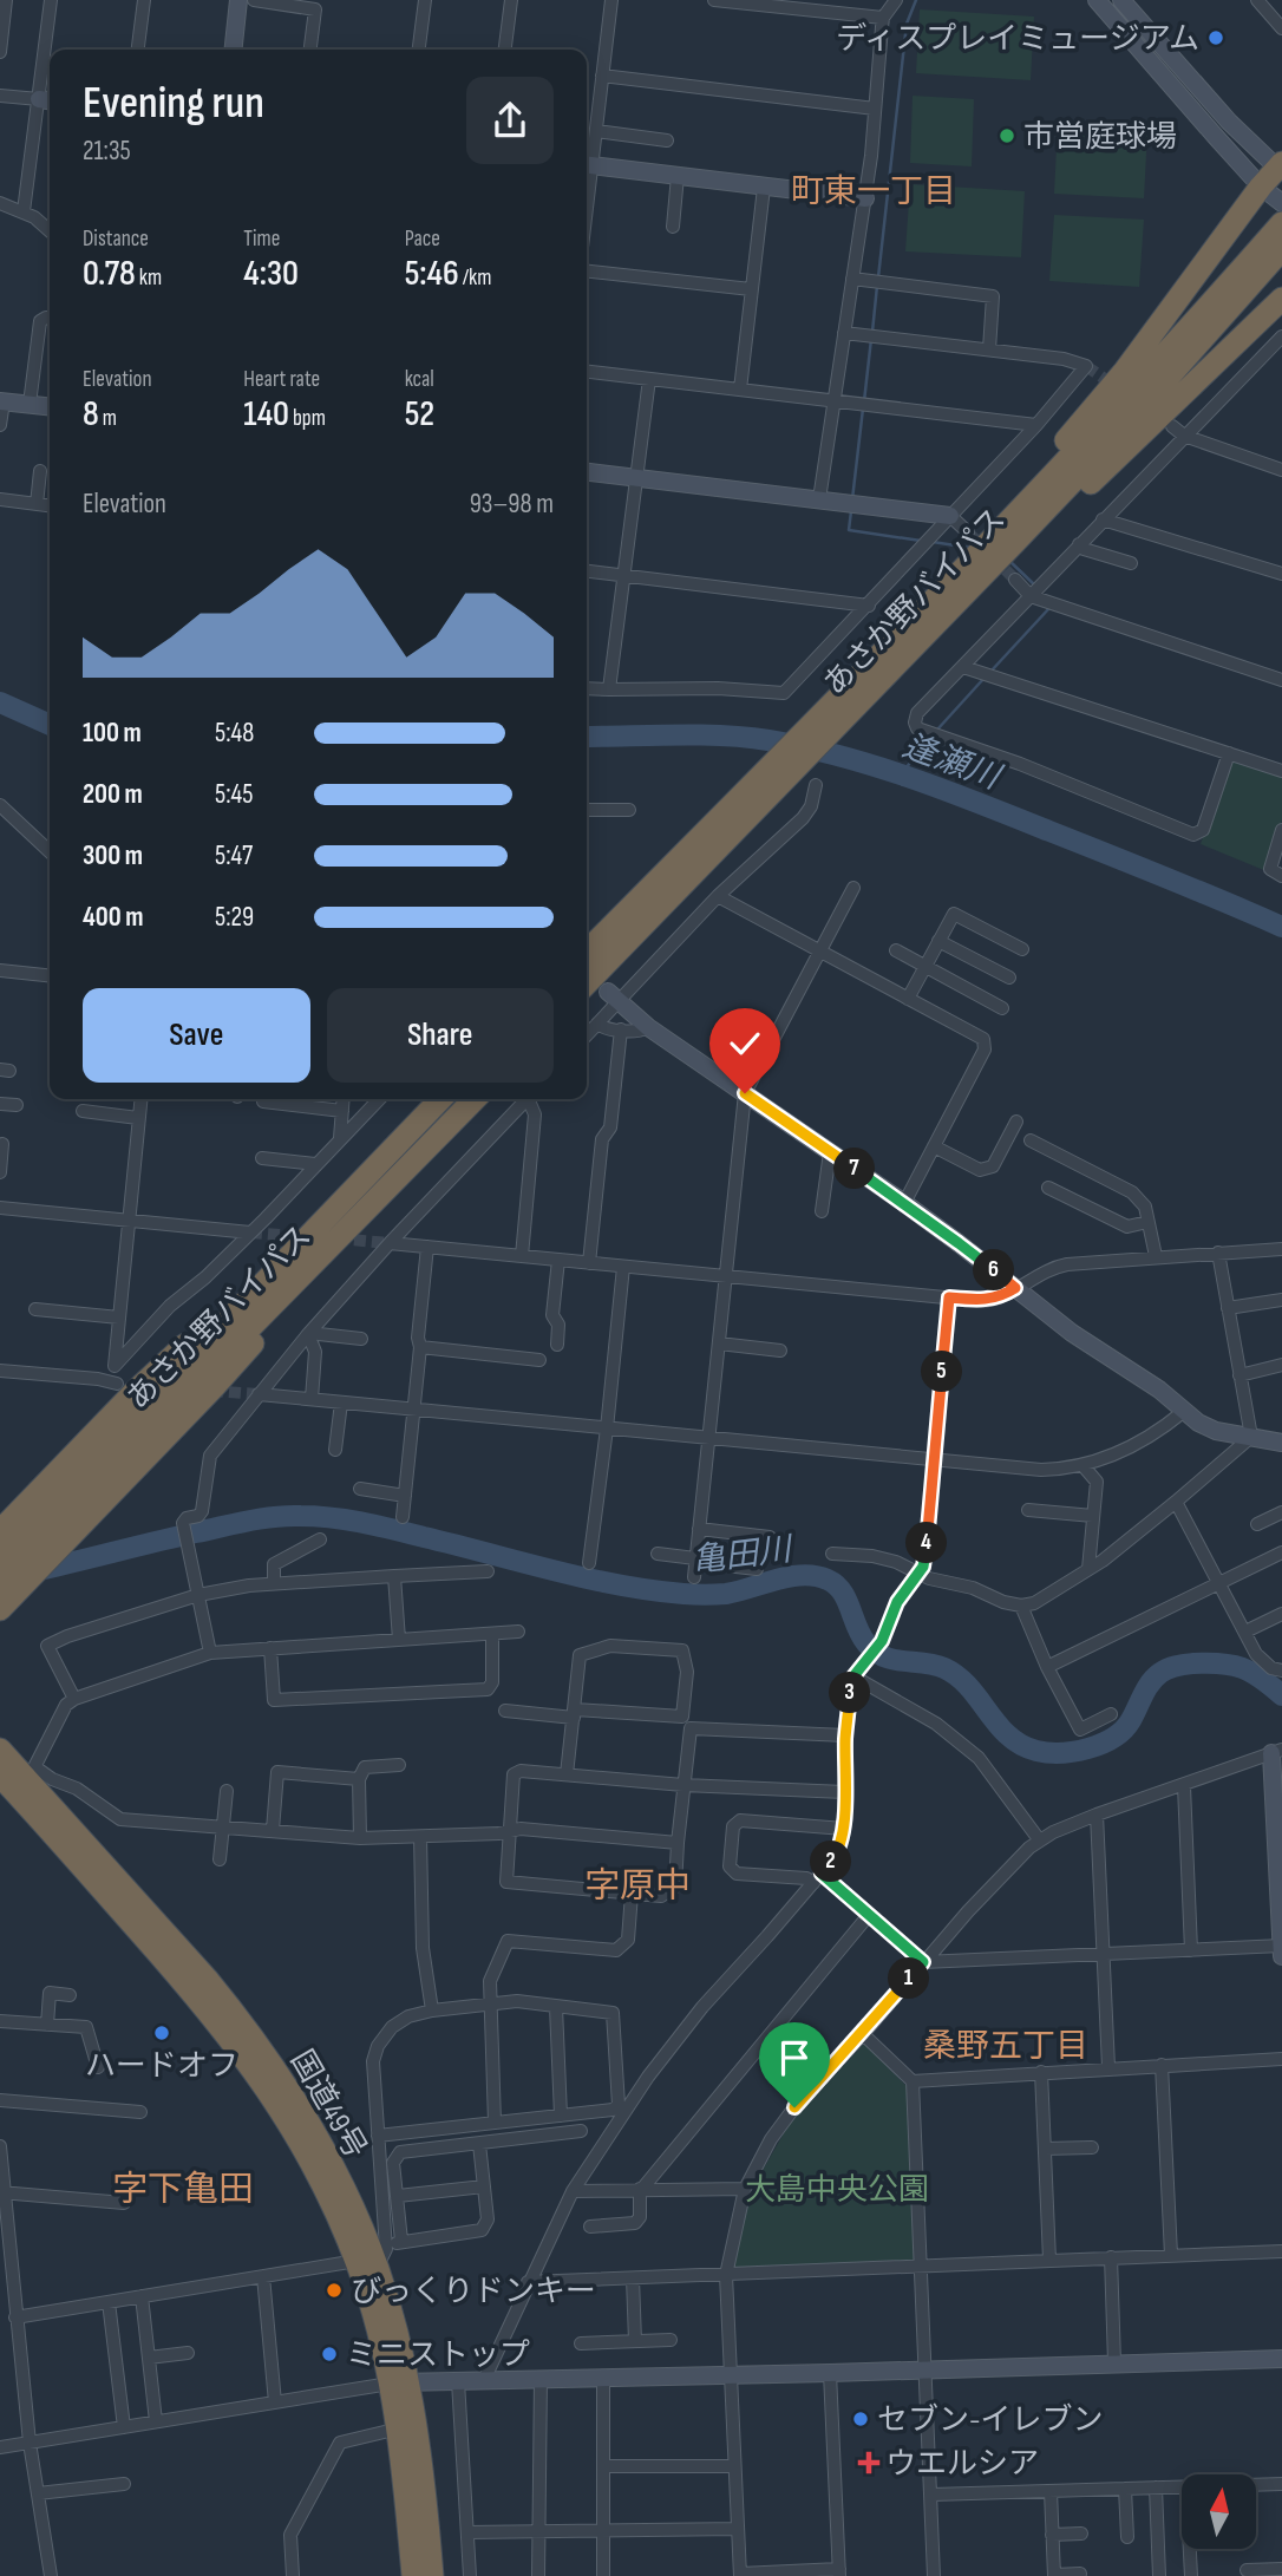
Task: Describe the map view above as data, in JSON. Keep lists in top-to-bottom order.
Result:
{
  "streets": {
    "highway": ["あさか野バイパス", "国道49号"]
  },
  "districts": [
    "町東一丁目",
    "字原中",
    "桑野五丁目",
    "字下亀田"
  ],
  "water": ["逢瀬川", "亀田川"],
  "parks": ["大島中央公園"],
  "places": {
    "other": [
      "ディスプレイミュージアム",
      "市営庭球場",
      "ハードオフ",
      "びっくりドンキー",
      "ミニストップ",
      "セブン-イレブン"
    ],
    "health": ["ウエルシア"]
  },
  "north": "top",
  "page": {
    "heading": ["Evening run", "21:35"],
    "stats": [
      ["Distance", "0.78 km"],
      ["Time", "4:30"],
      ["Pace", "5:46 /km"],
      ["Elevation", "8 m"],
      ["Heart rate", "140 bpm"],
      ["kcal", "52"]
    ],
    "chart": ["Elevation", "93–98 m"],
    "list": [
      {
        "name": "100 m",
        "note": "5:48"
      },
      {
        "name": "200 m",
        "note": "5:45"
      },
      {
        "name": "300 m",
        "note": "5:47"
      },
      {
        "name": "400 m",
        "note": "5:29"
      }
    ],
    "buttons": ["Save", "Share"],
    "pins": [
      "7",
      "6",
      "5",
      "4",
      "3",
      "2",
      "1"
    ]
  }
}
